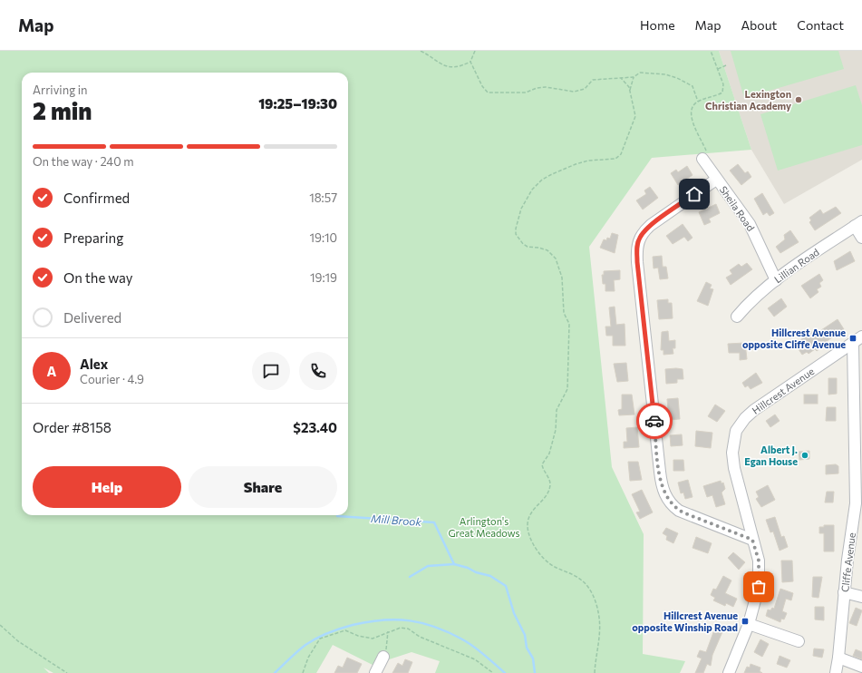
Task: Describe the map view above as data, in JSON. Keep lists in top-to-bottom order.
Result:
{
  "streets": {
    "street": [
      "Sheila Road",
      "Lillian Road",
      "Hillcrest Avenue",
      "Cliffe Avenue"
    ]
  },
  "crossings": [
    ["Sheila Road", "Lillian Road"],
    ["Hillcrest Avenue", "Cliffe Avenue"]
  ],
  "water": ["Mill Brook"],
  "parks": ["Arlington's Great Meadows"],
  "places": {
    "other": ["Lexington Christian Academy", "Albert J. Egan House"],
    "transit": ["Hillcrest Avenue opposite Cliffe Avenue", "Hillcrest Avenue opposite Winship Road"]
  },
  "page": {
    "header": "Map",
    "nav": [
      "Home",
      "Map",
      "About",
      "Contact"
    ],
    "heading": ["2 min", "Arriving in", "19:25–19:30"],
    "panel": [
      "Alex",
      "Courier · 4.9",
      "Order #8158",
      "$23.40"
    ],
    "bar": "On the way · 240 m",
    "list": [
      ["Confirmed", "18:57"],
      ["Preparing", "19:10"],
      ["On the way", "19:19"],
      "Delivered"
    ],
    "round": "A",
    "buttons": ["Help", "Share"]
  }
}
